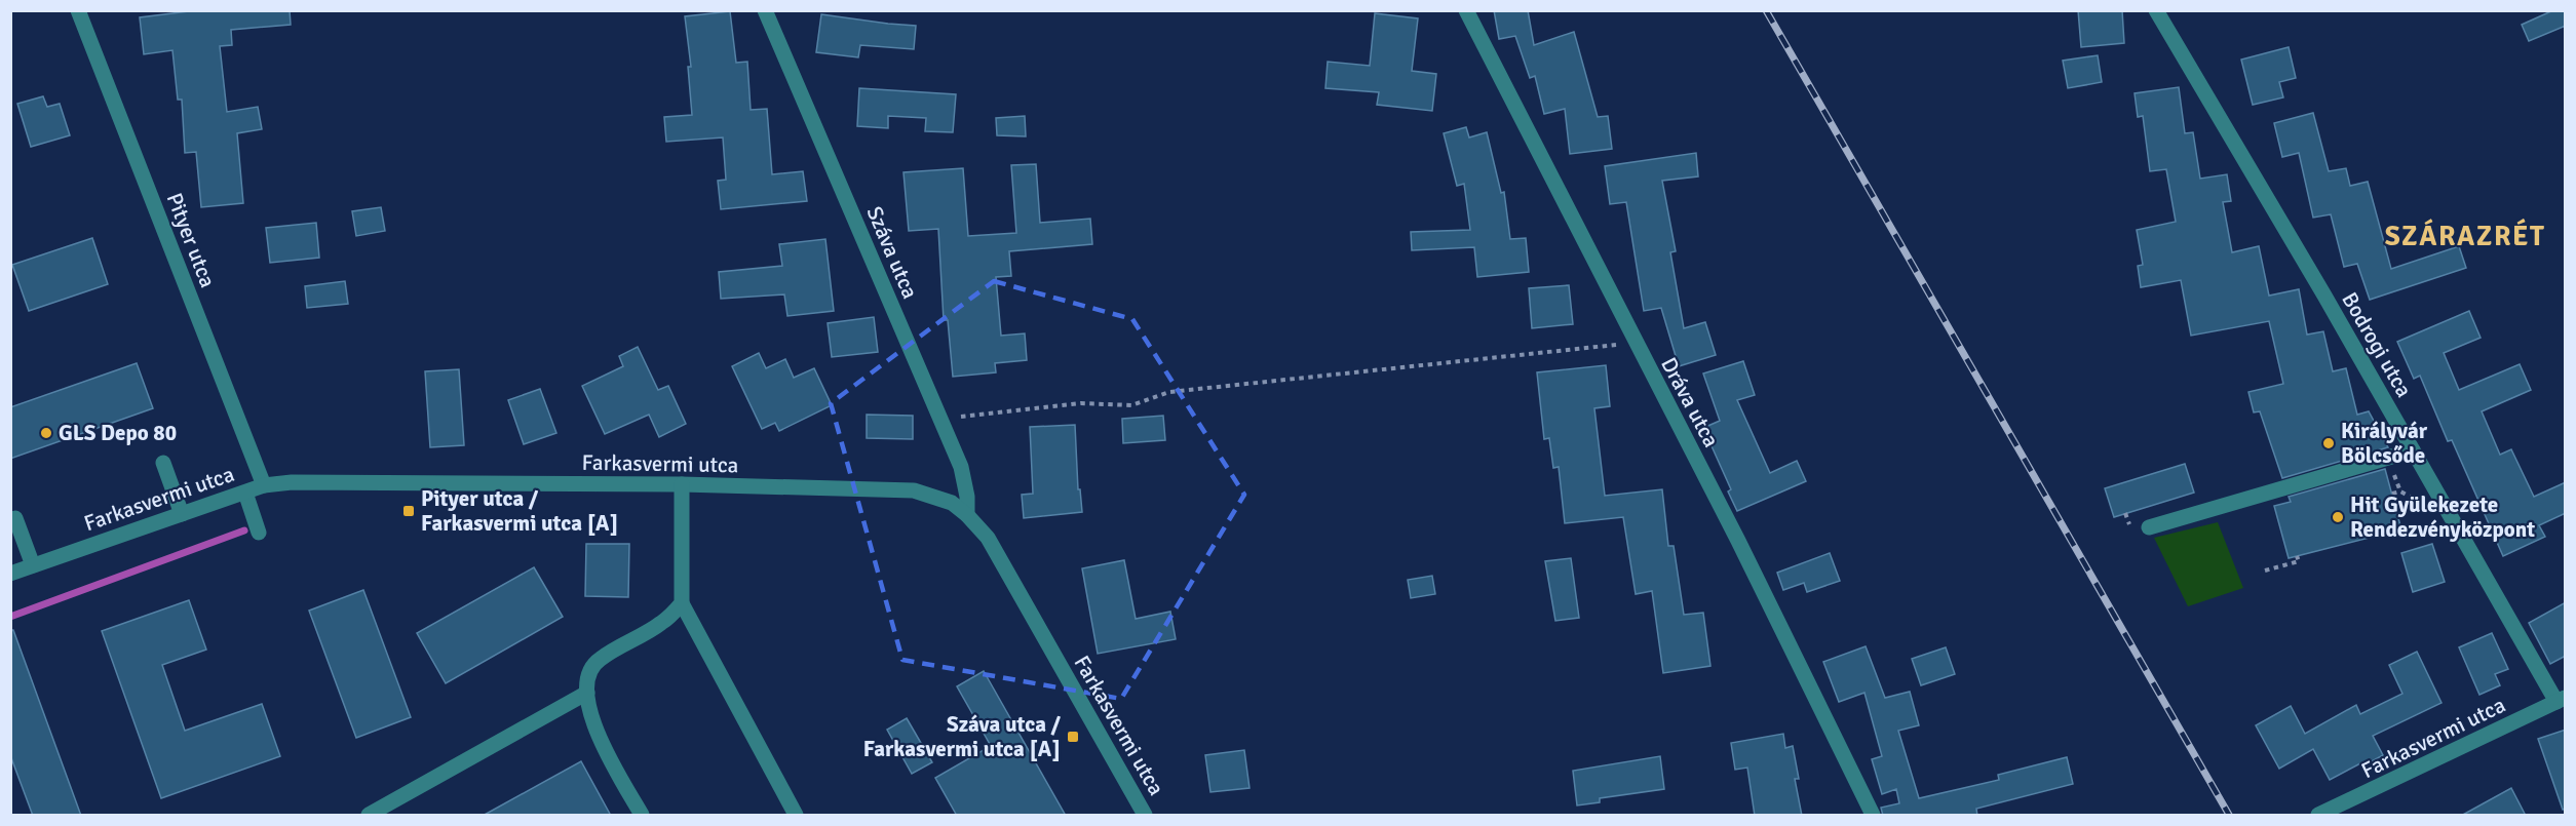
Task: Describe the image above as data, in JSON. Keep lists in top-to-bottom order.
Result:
{
  "streets": {
    "street": [
      "Pityer utca",
      "Száva utca",
      "Bodrogi utca",
      "Dráva utca",
      "Farkasvermi utca"
    ]
  },
  "crossings": [
    ["Pityer utca", "Farkasvermi utca"],
    ["Száva utca", "Farkasvermi utca"],
    ["Bodrogi utca", "Farkasvermi utca"]
  ],
  "districts": ["SZÁRAZRÉT"],
  "places": {
    "other": ["GLS Depo 80", "Királyvár Bölcsőde", "Hit Gyülekezete Rendezvényközpont"],
    "transit": ["Pityer utca / Farkasvermi utca [A]", "Száva utca / Farkasvermi utca [A]"]
  }
}
